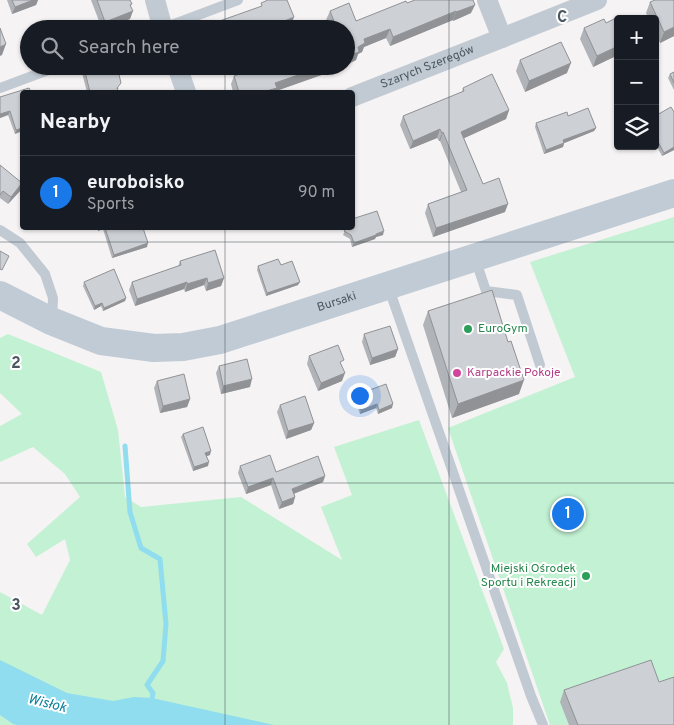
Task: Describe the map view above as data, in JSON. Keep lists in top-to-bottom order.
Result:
{
  "streets": {
    "street": ["Szarych Szeregów", "Bursaki"]
  },
  "water": ["Wisłok"],
  "places": ["EuroGym", "Karpackie Pokoje", "Miejski Ośrodek Sportu i Rekreacji"],
  "page": {
    "map_buttons": ["+", "−"],
    "search": "Search here",
    "heading": "Nearby",
    "list": [
      {
        "mark": "1",
        "name": "euroboisko",
        "note": "Sports",
        "value": "90 m"
      }
    ],
    "pins": "1"
  },
  "grid": {
    "columns": ["C"],
    "rows": ["2", "3"]
  }
}
